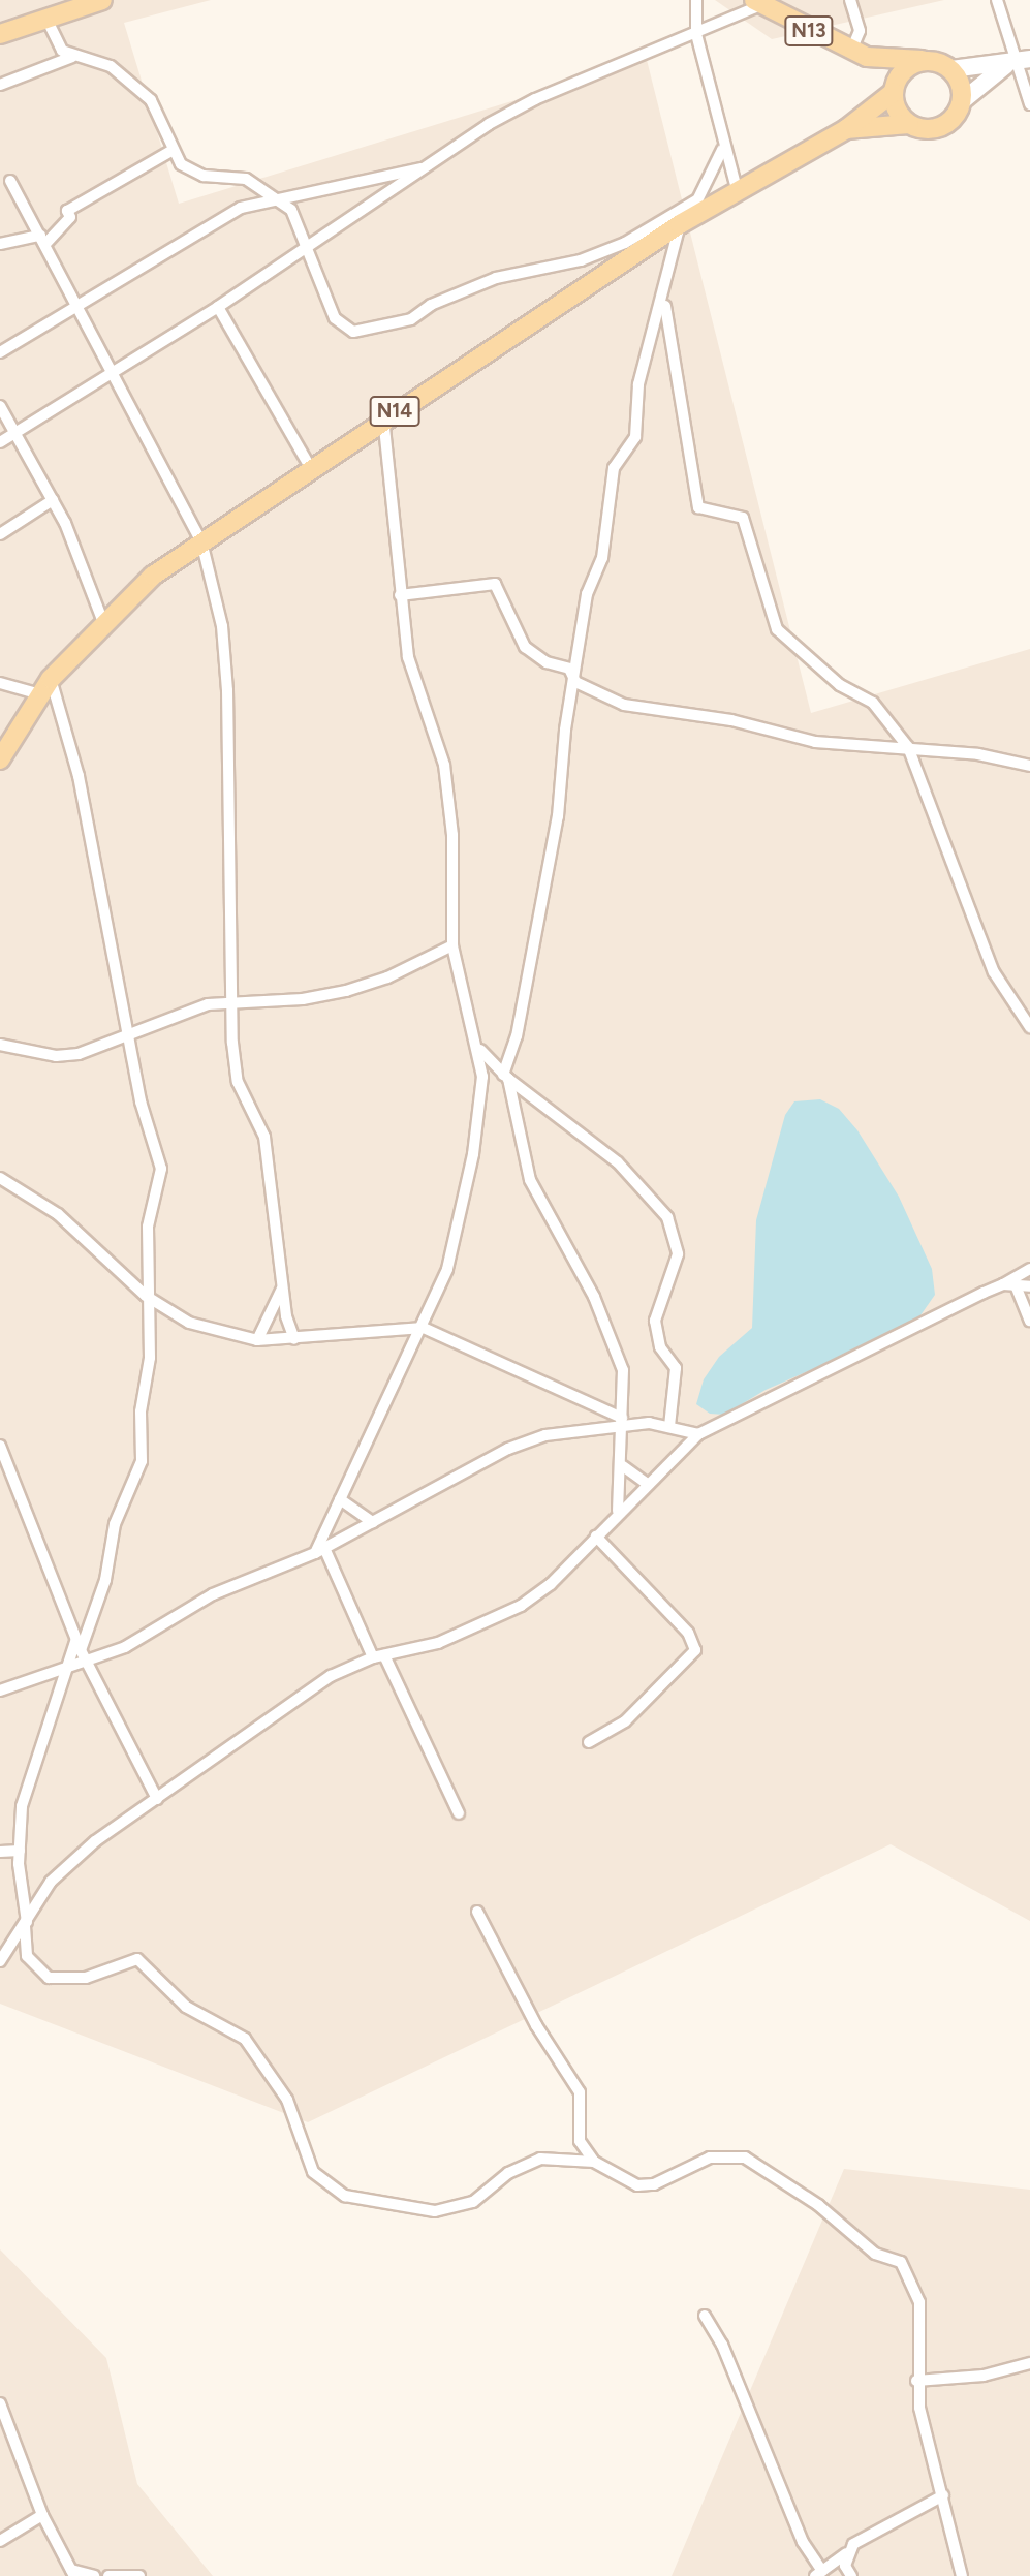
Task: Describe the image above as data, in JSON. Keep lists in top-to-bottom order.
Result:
{
  "streets": {
    "main road": ["N13", "N14"]
  },
  "crossings": [
    ["N13", "N14"]
  ]
}
